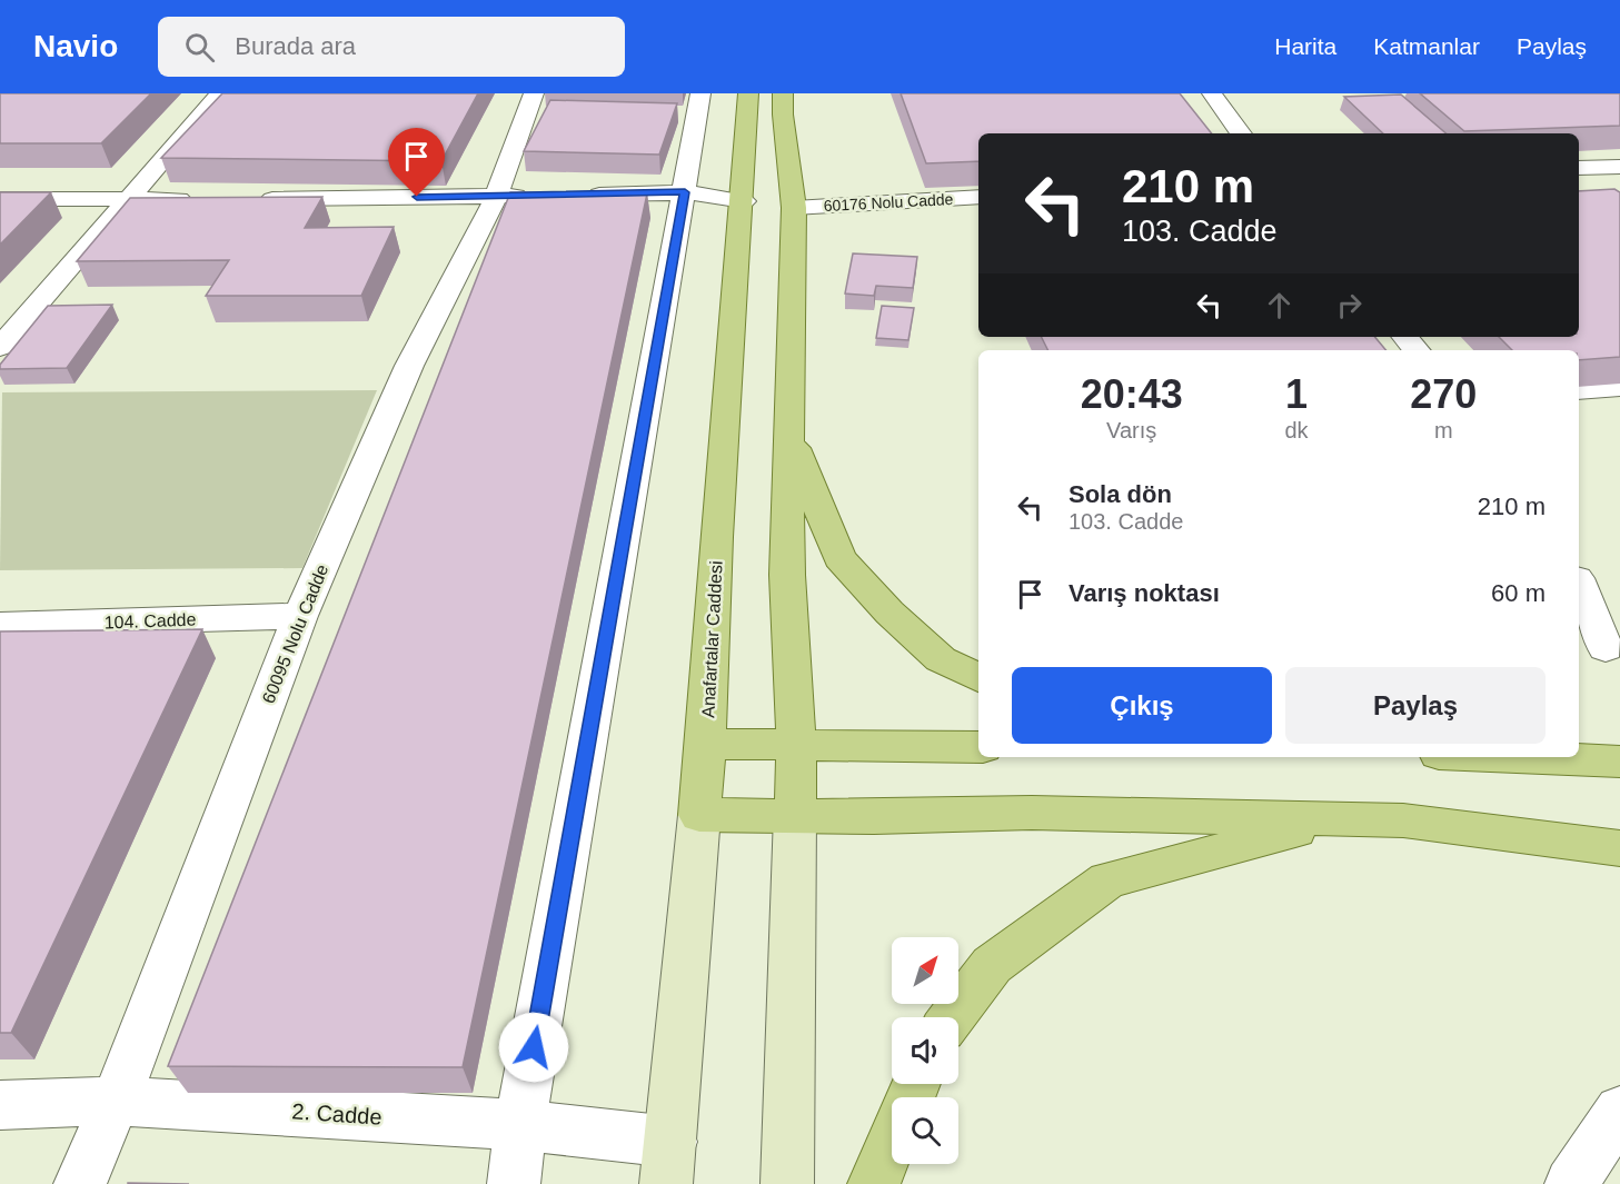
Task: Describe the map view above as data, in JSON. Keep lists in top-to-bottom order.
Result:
{
  "streets": {
    "main road": ["Anafartalar Caddesi"],
    "street": [
      "60176 Nolu Cadde",
      "104. Cadde",
      "60095 Nolu Cadde",
      "2. Cadde"
    ]
  },
  "crossings": [
    ["104. Cadde", "60095 Nolu Cadde"],
    ["60095 Nolu Cadde", "2. Cadde"],
    ["Anafartalar Caddesi", "2. Cadde"]
  ],
  "north": "top right",
  "page": {
    "header": "Navio",
    "search": "Burada ara",
    "nav": ["Harita", "Katmanlar", "Paylaş"],
    "turn": ["210 m", "103. Cadde"],
    "eta": [
      "20:43",
      "Varış",
      "1",
      "dk",
      "270",
      "m"
    ],
    "list": [
      {
        "name": "Sola dön",
        "note": "103. Cadde",
        "value": "210 m"
      },
      {
        "name": "Varış noktası",
        "value": "60 m"
      }
    ],
    "buttons": ["Çıkış", "Paylaş"]
  }
}
